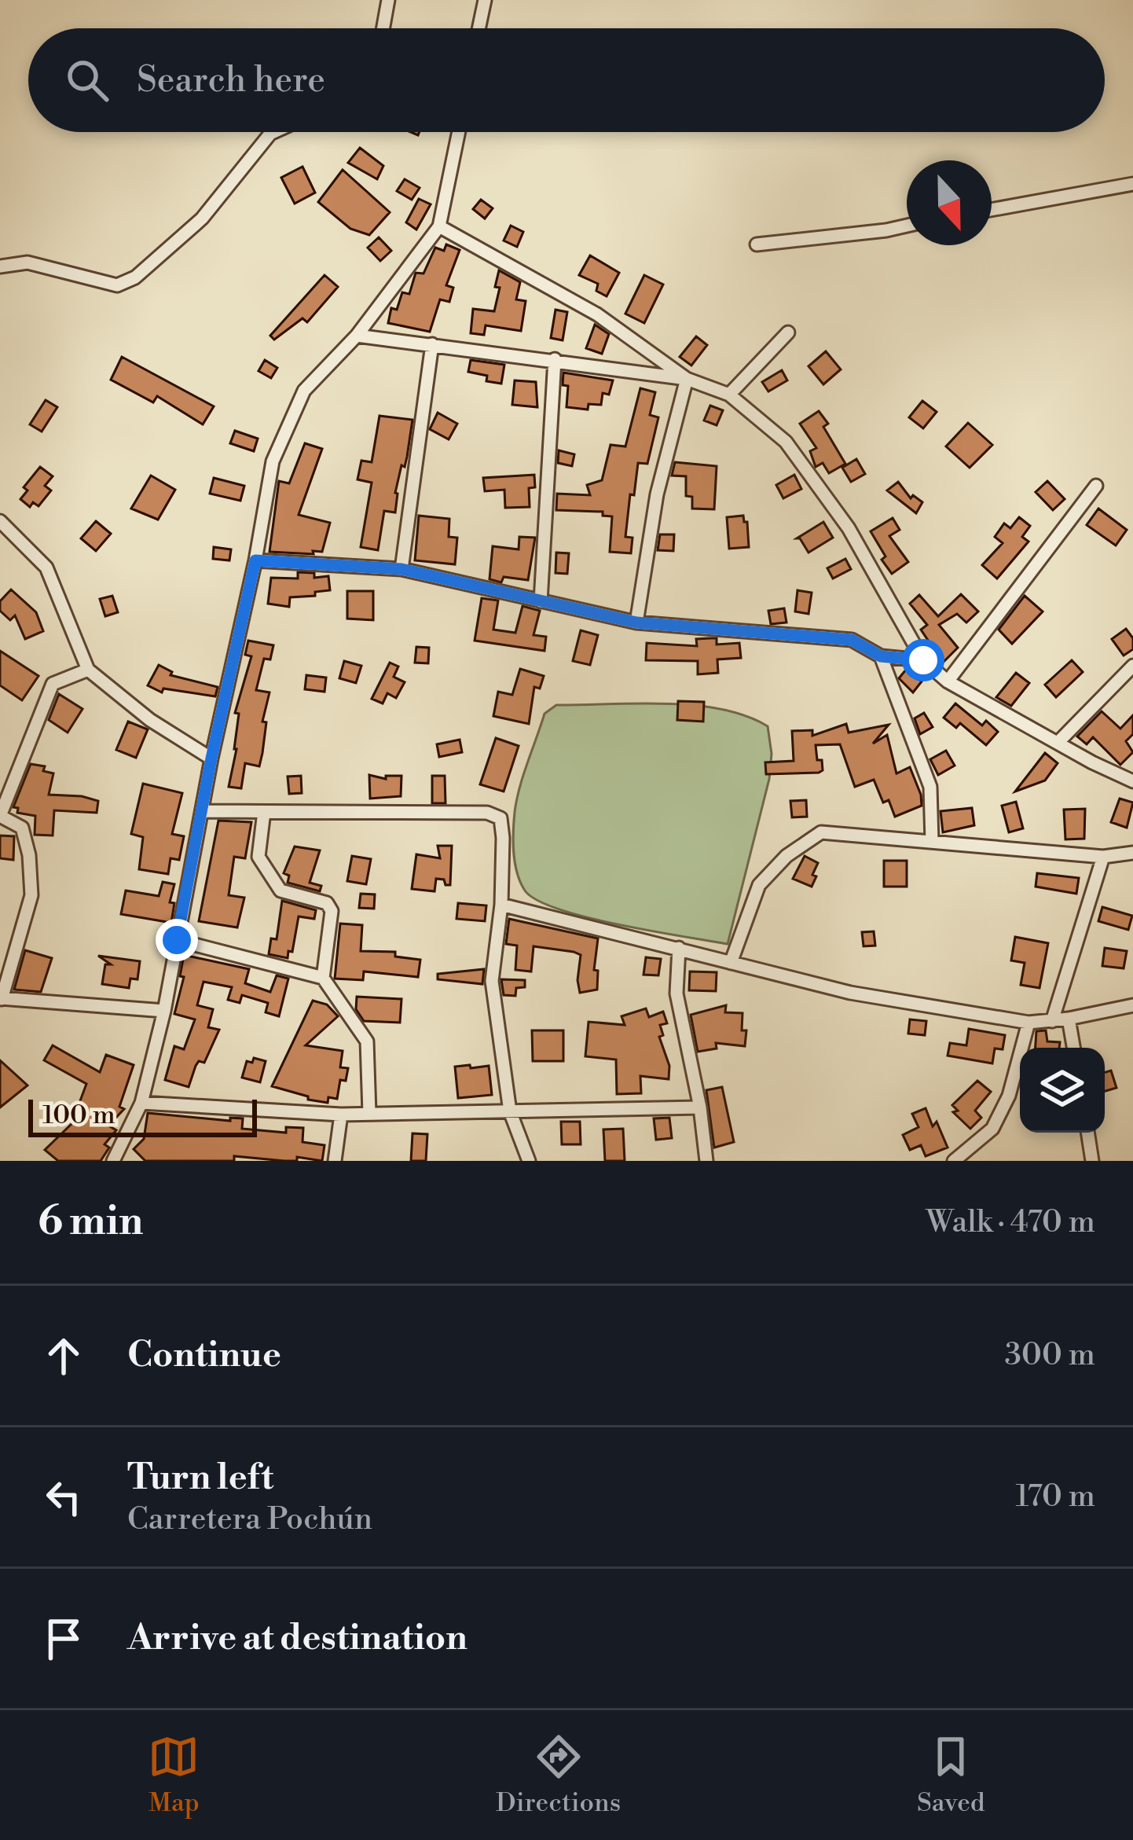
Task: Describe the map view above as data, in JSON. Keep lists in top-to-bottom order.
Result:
{
  "scale_bar": "100 m",
  "north": "bottom",
  "page": {
    "search": "Search here",
    "scale": "100 m",
    "heading": ["6 min", "Walk · 470 m"],
    "list": [
      ["Continue", "300 m"],
      ["Turn left", "Carretera Pochún", "170 m"],
      "Arrive at destination"
    ],
    "nav": ["Map", "Directions", "Saved"]
  }
}
